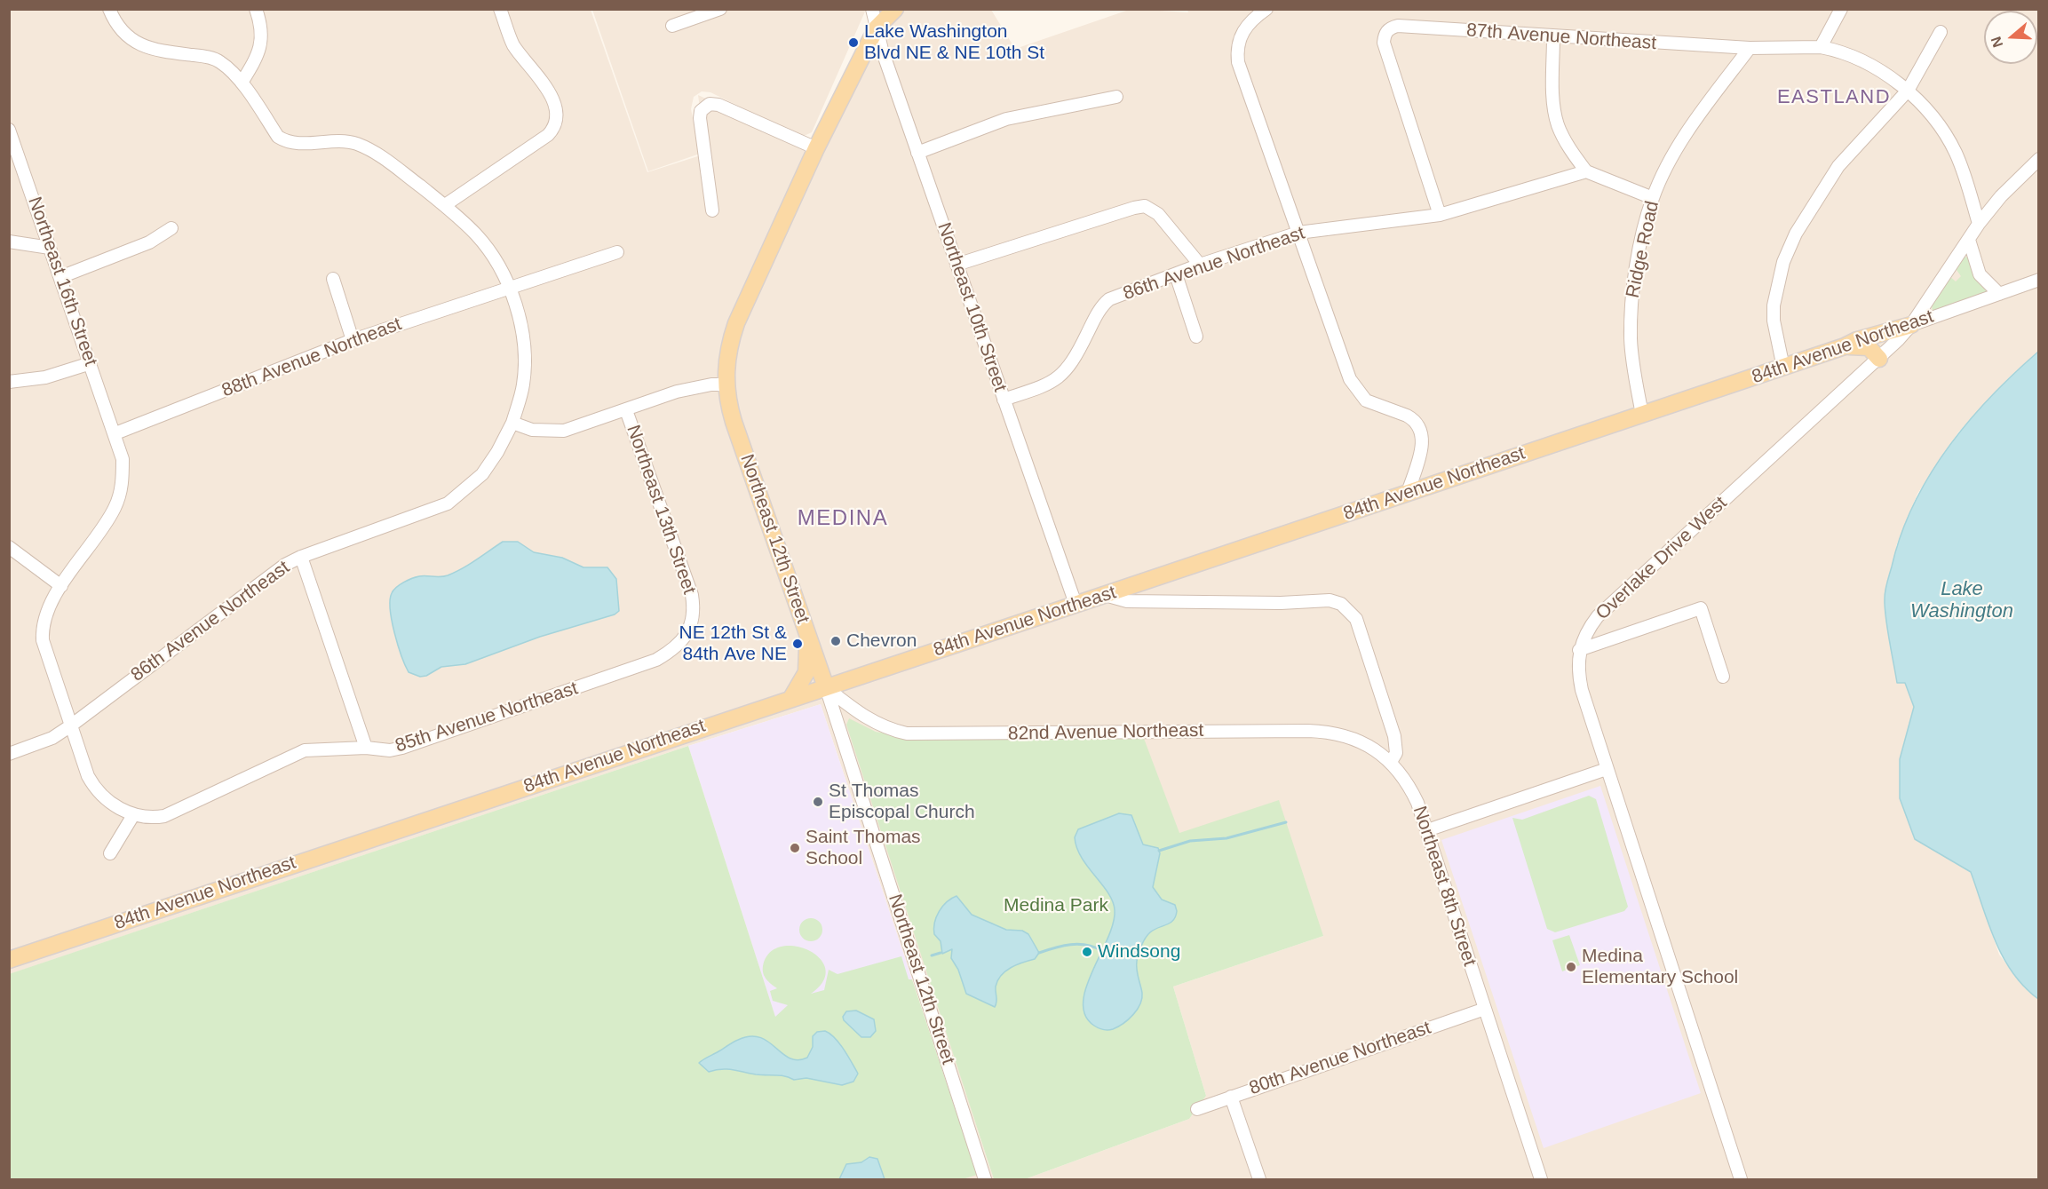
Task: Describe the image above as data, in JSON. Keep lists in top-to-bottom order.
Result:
{
  "streets": {
    "main road": ["84th Avenue Northeast", "Northeast 12th Street"],
    "street": [
      "87th Avenue Northeast",
      "Ridge Road",
      "86th Avenue Northeast",
      "Northeast 16th Street",
      "Northeast 10th Street",
      "88th Avenue Northeast",
      "Northeast 13th Street",
      "Overlake Drive West",
      "85th Avenue Northeast",
      "82nd Avenue Northeast",
      "Northeast 8th Street",
      "80th Avenue Northeast"
    ]
  },
  "crossings": [
    ["87th Avenue Northeast", "Ridge Road"],
    ["87th Avenue Northeast", "86th Avenue Northeast"],
    ["87th Avenue Northeast", "Overlake Drive West"],
    ["Ridge Road", "84th Avenue Northeast"],
    ["86th Avenue Northeast", "Northeast 16th Street"],
    ["86th Avenue Northeast", "Northeast 10th Street"],
    ["86th Avenue Northeast", "88th Avenue Northeast"],
    ["Northeast 16th Street", "88th Avenue Northeast"],
    ["Northeast 16th Street", "85th Avenue Northeast"],
    ["Northeast 10th Street", "84th Avenue Northeast"],
    ["Northeast 10th Street", "Northeast 12th Street"],
    ["84th Avenue Northeast", "Northeast 12th Street"],
    ["84th Avenue Northeast", "Overlake Drive West"],
    ["84th Avenue Northeast", "82nd Avenue Northeast"],
    ["Northeast 13th Street", "85th Avenue Northeast"],
    ["Northeast 12th Street", "82nd Avenue Northeast"],
    ["82nd Avenue Northeast", "Northeast 8th Street"],
    ["Northeast 8th Street", "80th Avenue Northeast"]
  ],
  "districts": ["EASTLAND", "MEDINA"],
  "water": ["Lake Washington"],
  "parks": ["Medina Park"],
  "places": [
    "Lake Washington Blvd NE & NE 10th St",
    "Chevron",
    "NE 12th St & 84th Ave NE",
    "St Thomas Episcopal Church",
    "Saint Thomas School",
    "Windsong",
    "Medina Elementary School"
  ],
  "north": "left"
}
